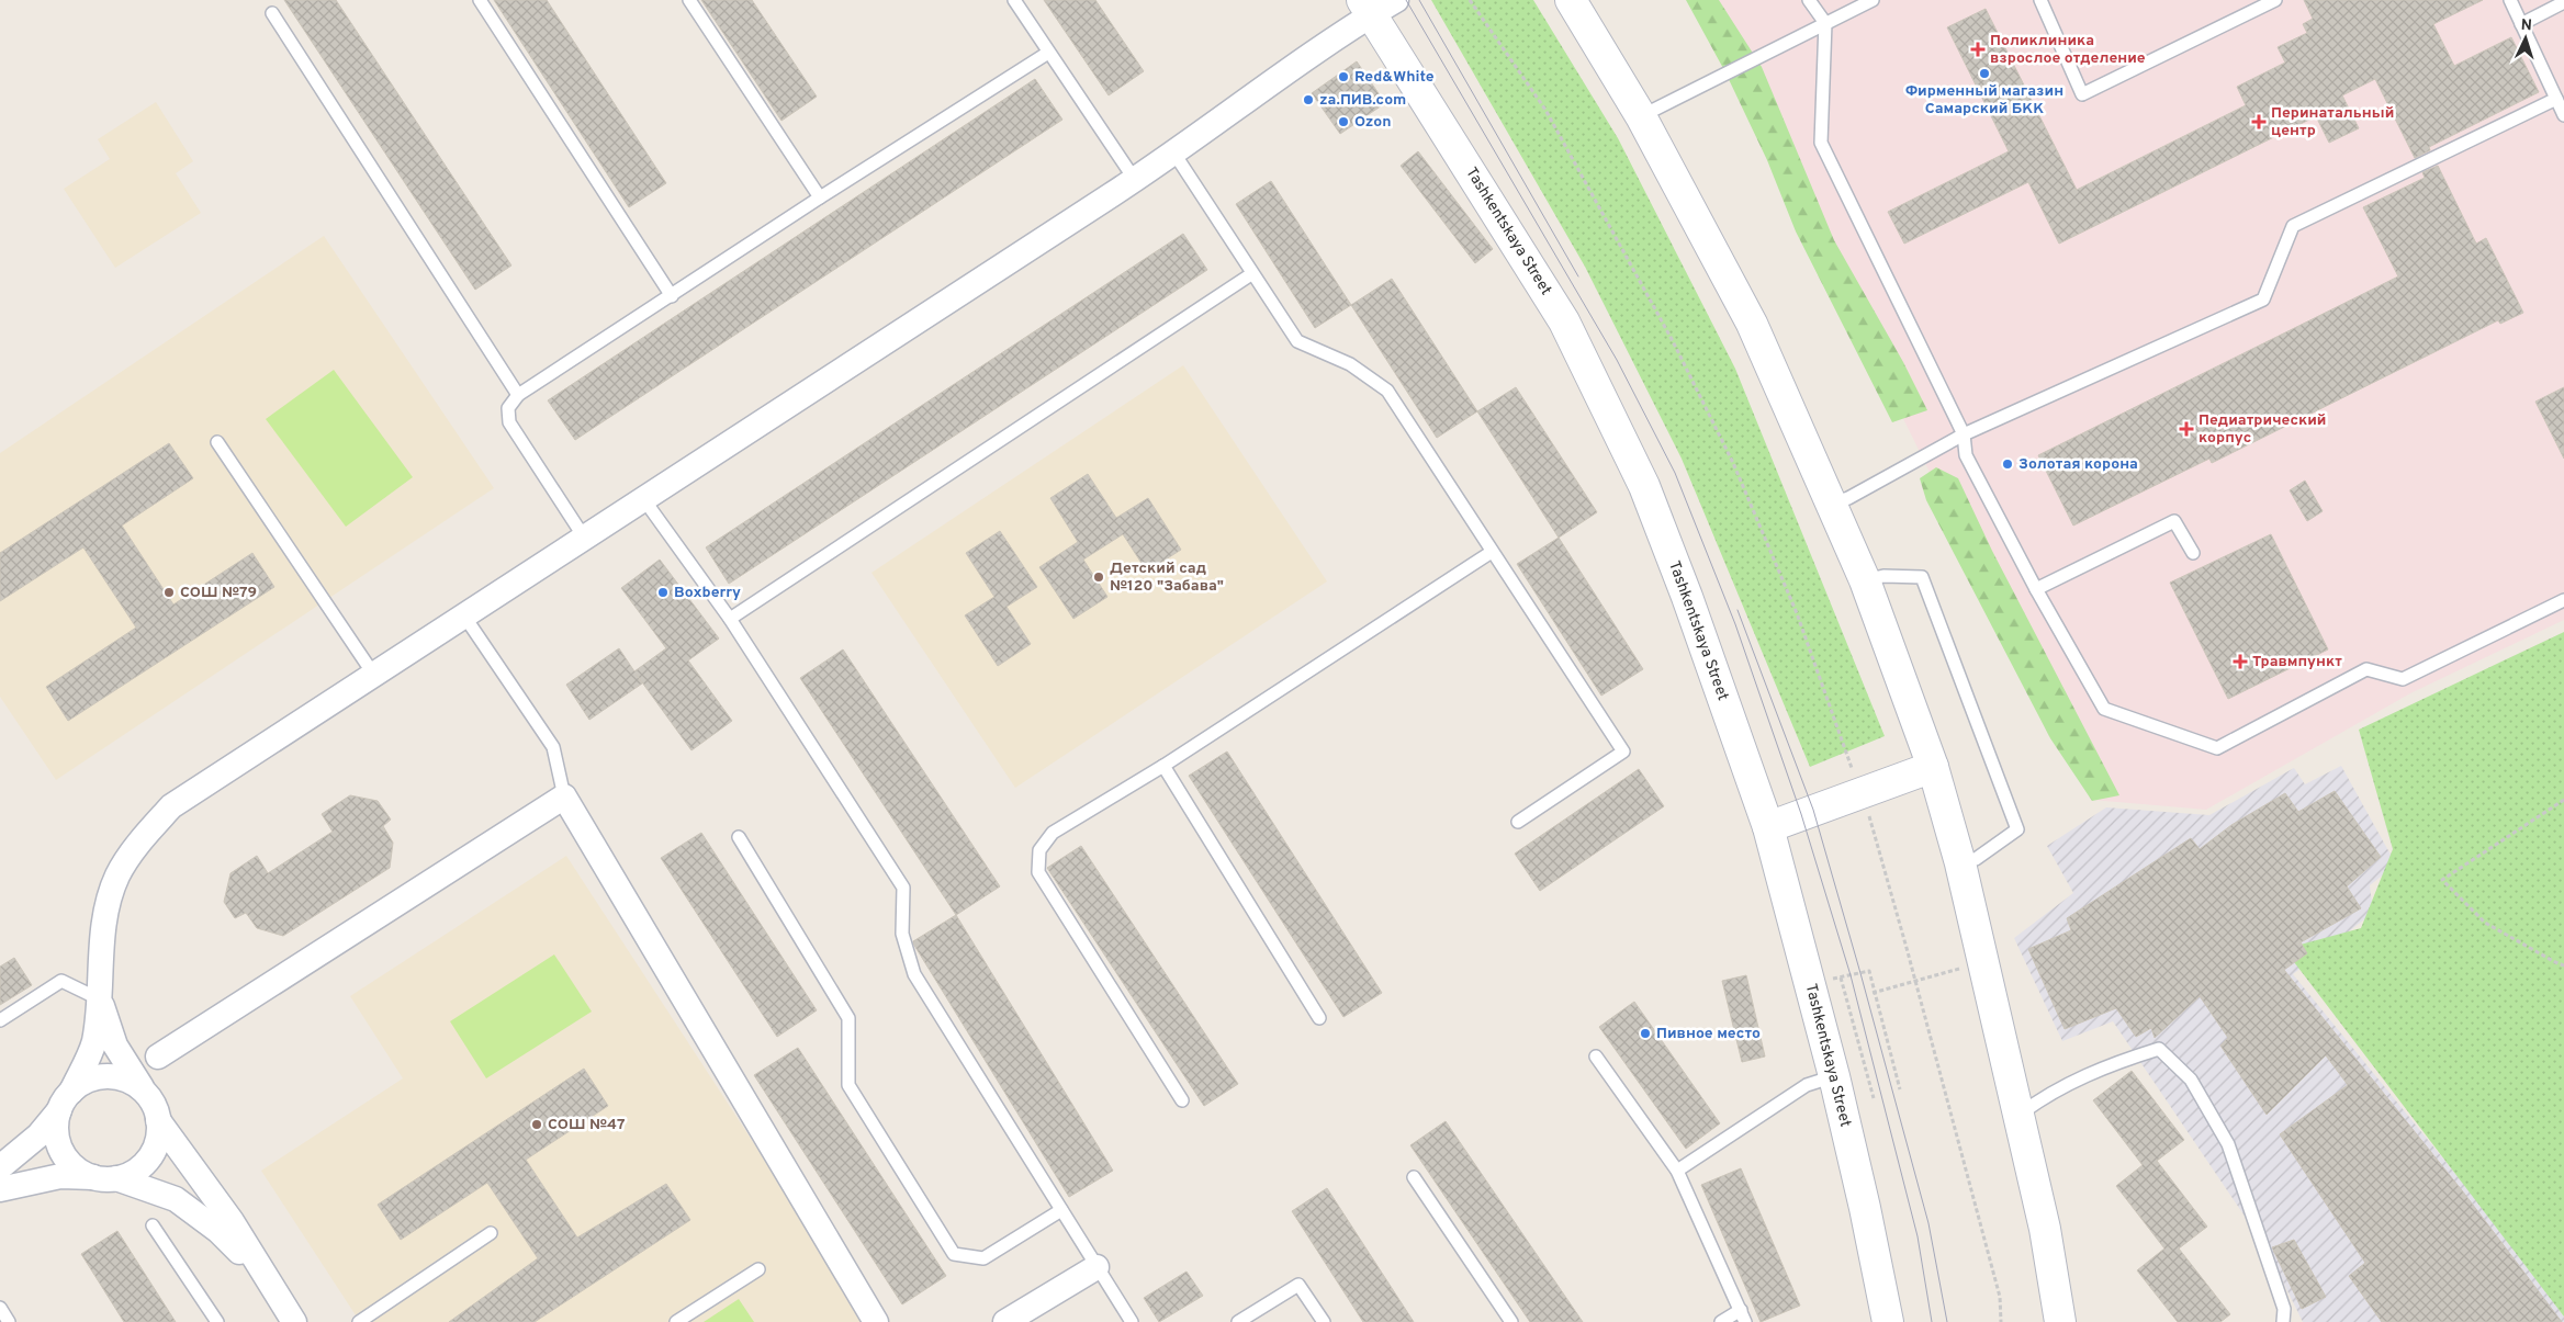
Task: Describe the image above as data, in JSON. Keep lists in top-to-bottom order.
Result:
{
  "streets": {
    "main road": ["Tashkentskaya Street"]
  },
  "places": {
    "health": [
      "Поликлиника взрослое отделение",
      "Перинатальный центр",
      "Педиатрический корпус",
      "Травмпункт"
    ],
    "other": [
      "Фирменный магазин Самарский БКК",
      "Red&White",
      "za.ПИВ.com",
      "Ozon",
      "Золотая корона",
      "Детский сад №120 \"Забава\"",
      "СОШ №79",
      "Boxberry",
      "Пивное место",
      "СОШ №47"
    ]
  },
  "north": "top"
}
